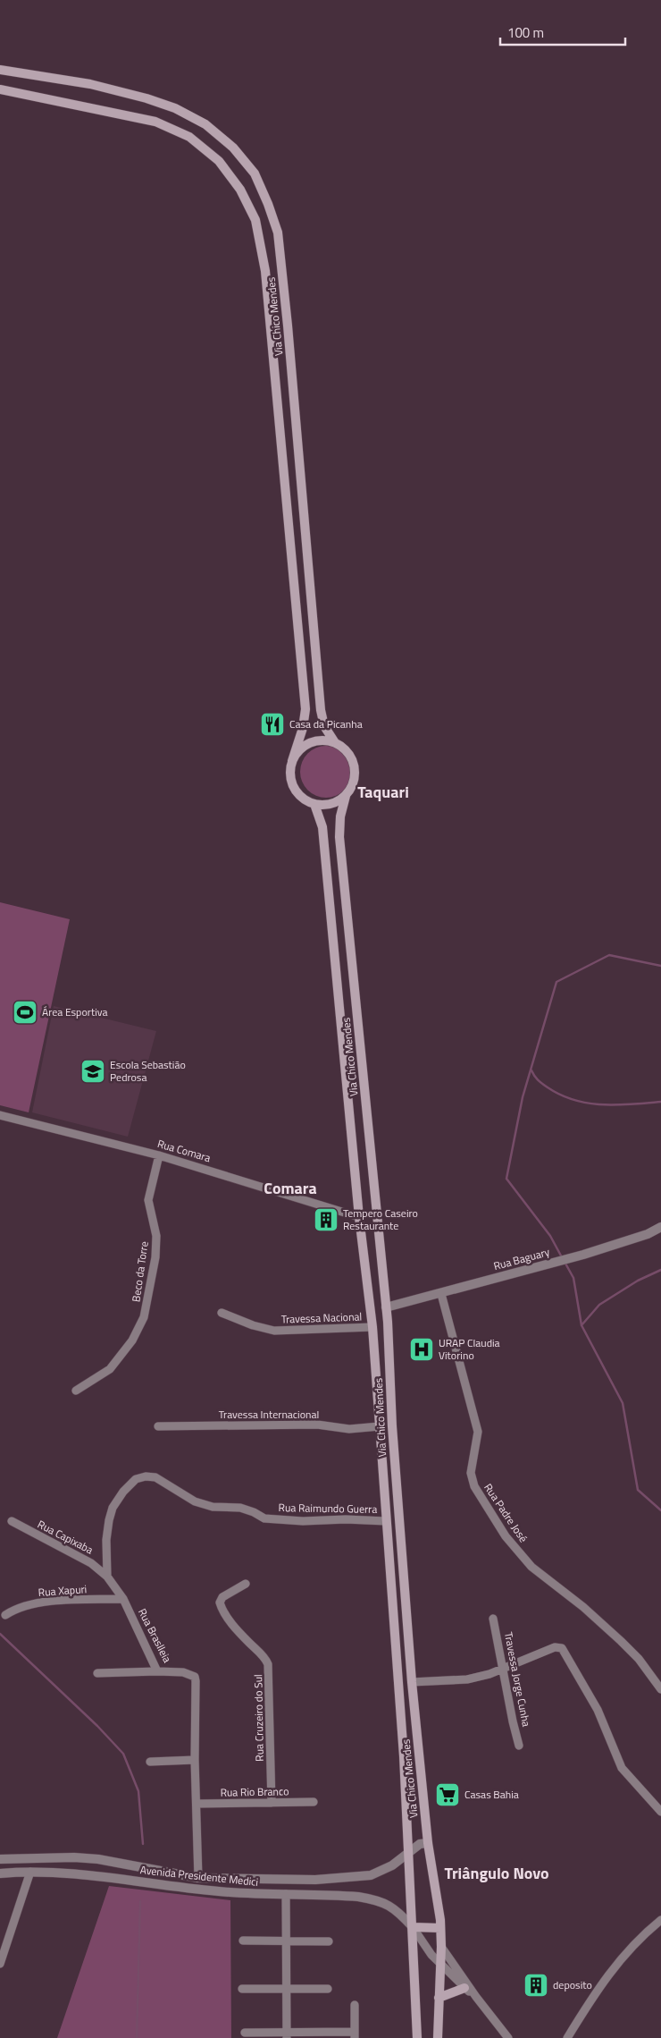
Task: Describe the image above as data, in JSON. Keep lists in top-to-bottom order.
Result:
{
  "streets": {
    "main road": ["Via Chico Mendes"],
    "street": [
      "Rua Comara",
      "Rua Baguary",
      "Beco da Torre",
      "Travessa Nacional",
      "Travessa Internacional",
      "Rua Raimundo Guerra",
      "Rua Padre José",
      "Rua Capixaba",
      "Rua Xapuri",
      "Rua Braslleia",
      "Travessa Jorge Cunha",
      "Rua Cruzeiro do Sul",
      "Rua Rio Branco",
      "Avenida Presidente Medici"
    ]
  },
  "crossings": [
    ["Via Chico Mendes", "Rua Comara"],
    ["Via Chico Mendes", "Rua Baguary"],
    ["Via Chico Mendes", "Travessa Nacional"],
    ["Via Chico Mendes", "Travessa Internacional"],
    ["Via Chico Mendes", "Rua Raimundo Guerra"],
    ["Via Chico Mendes", "Avenida Presidente Medici"],
    ["Rua Comara", "Beco da Torre"],
    ["Rua Baguary", "Rua Padre José"],
    ["Rua Raimundo Guerra", "Rua Capixaba"],
    ["Rua Raimundo Guerra", "Rua Braslleia"],
    ["Rua Capixaba", "Rua Braslleia"],
    ["Rua Xapuri", "Rua Braslleia"],
    ["Rua Braslleia", "Rua Rio Branco"],
    ["Rua Braslleia", "Avenida Presidente Medici"],
    ["Rua Cruzeiro do Sul", "Rua Rio Branco"]
  ],
  "districts": ["Taquari", "Comara", "Triângulo Novo"],
  "places": {
    "restaurant": ["Casa da Picanha"],
    "sports": ["Área Esportiva"],
    "school or university": ["Escola Sebastião Pedrosa"],
    "building": ["Tempero Caseiro Restaurante", "deposito"],
    "hospital": ["URAP Claudia Vitorino"],
    "supermarket": ["Casas Bahia"]
  },
  "scale_bar": "100 m"
}
